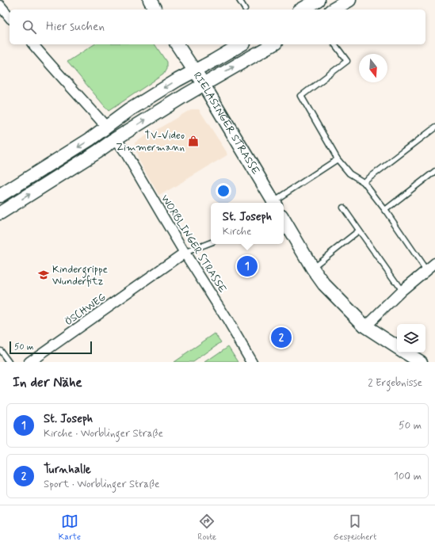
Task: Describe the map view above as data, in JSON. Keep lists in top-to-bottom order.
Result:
{
  "streets": {
    "main road": ["RIELASINGER STRASSE"],
    "street": ["WORBLINGER STRASSE", "ÖSCHWEG"]
  },
  "crossings": [
    ["WORBLINGER STRASSE", "ÖSCHWEG"]
  ],
  "places": {
    "shop": ["TV-Video Zimmermann"],
    "school or university": ["Kindergrippe Wunderfitz"]
  },
  "scale_bar": "50 m",
  "north": "bottom",
  "page": {
    "search": "Hier suchen",
    "popup": ["St. Joseph", "Kirche"],
    "pins": ["1", "2"],
    "scale": "50 m",
    "heading": ["In der Nähe", "2 Ergebnisse"],
    "list": [
      {
        "mark": "1",
        "name": "St. Joseph",
        "note": "Kirche · Worblinger Straße",
        "value": "50 m"
      },
      {
        "mark": "2",
        "name": "Turnhalle",
        "note": "Sport · Worblinger Straße",
        "value": "100 m"
      }
    ],
    "nav": ["Karte", "Route", "Gespeichert"]
  }
}
